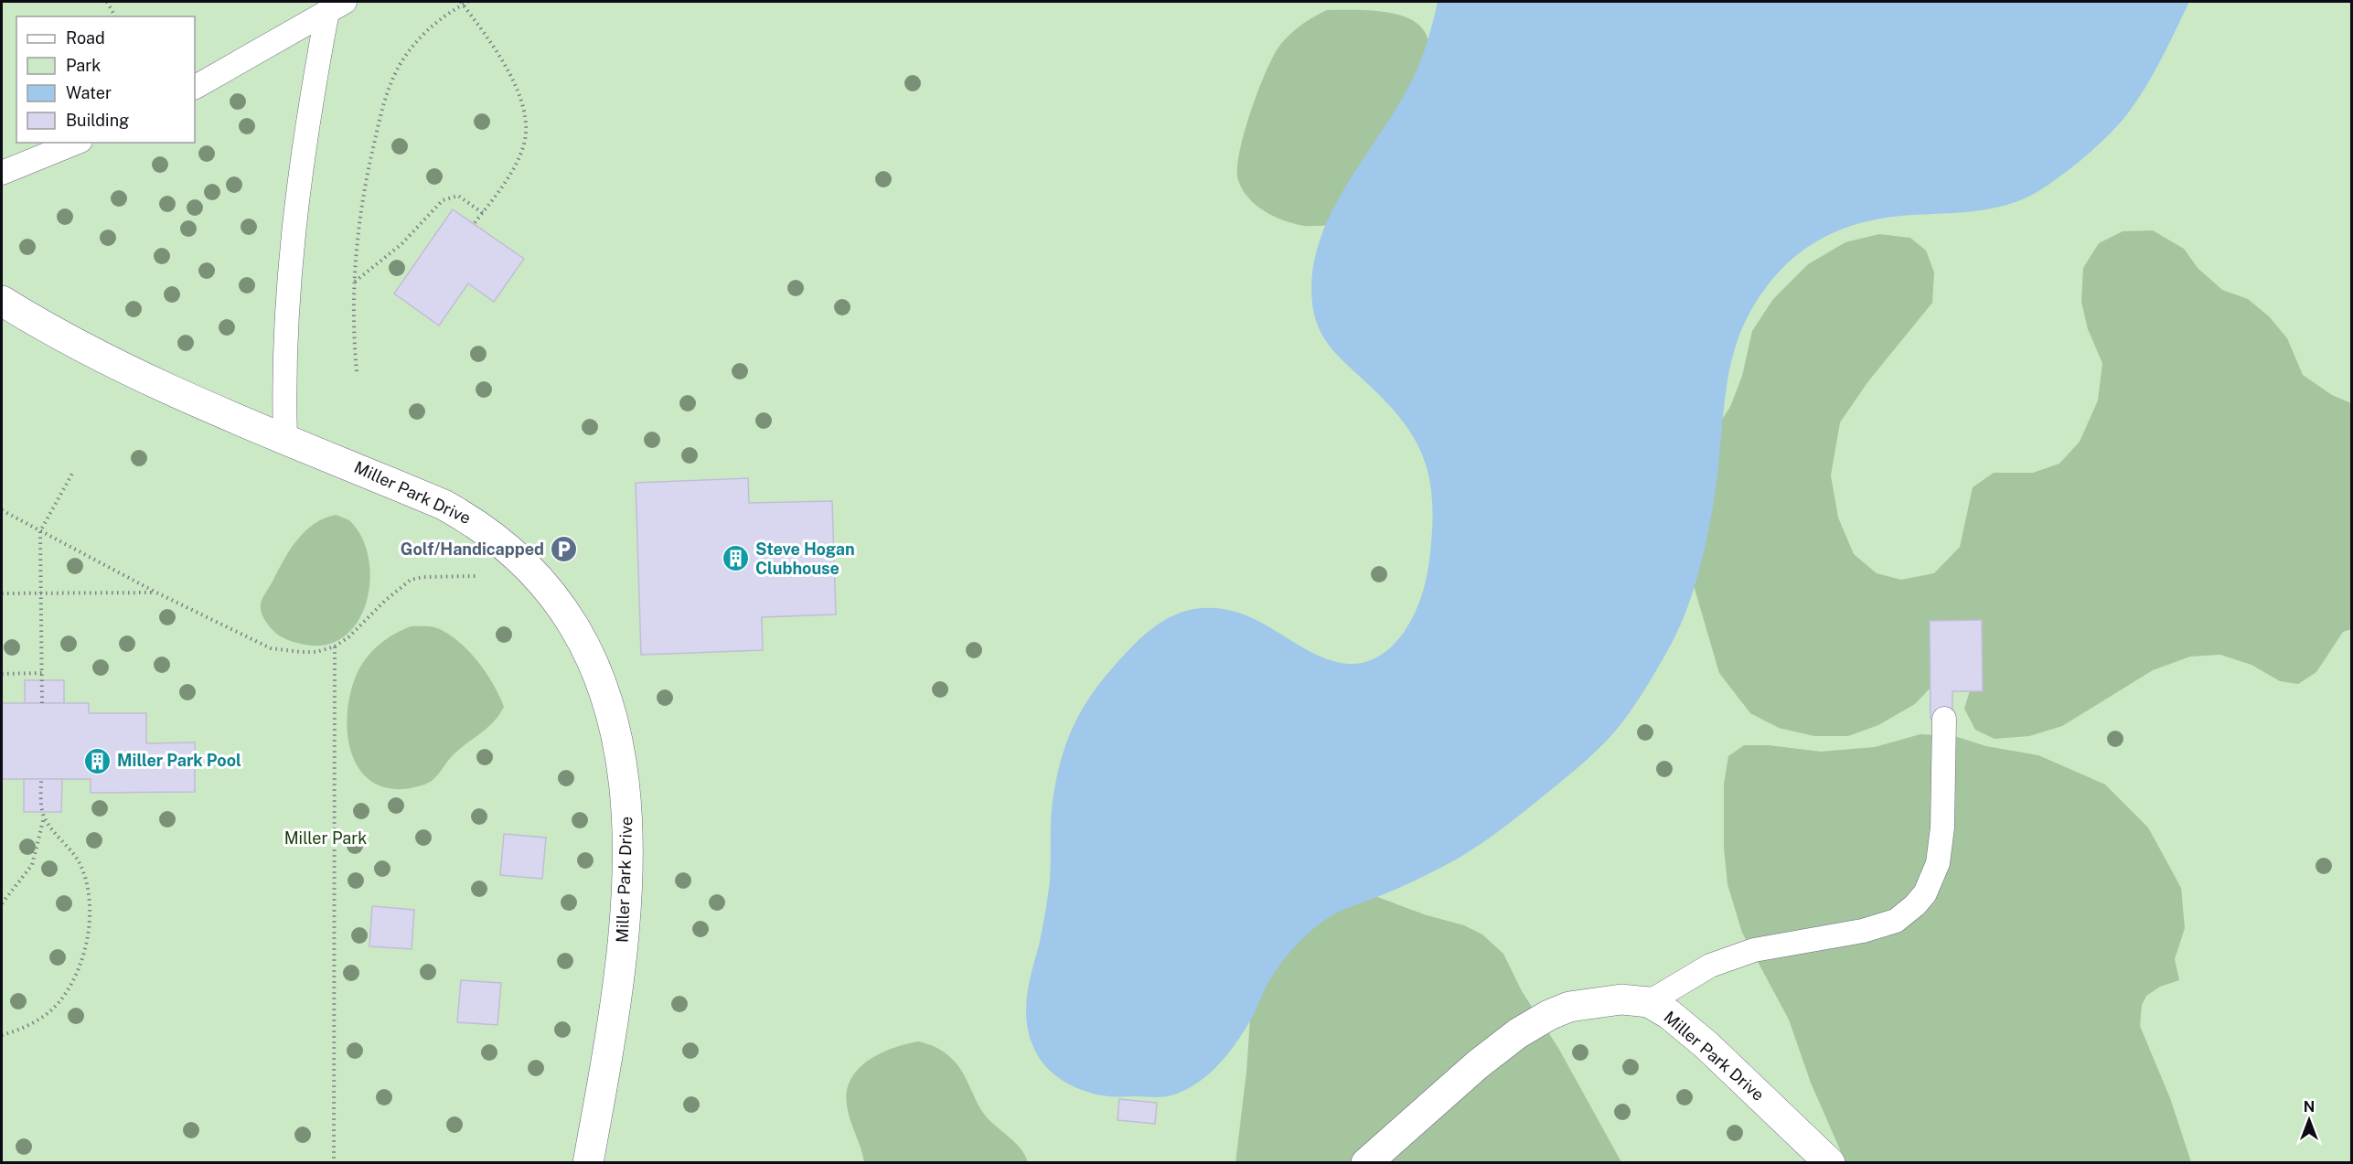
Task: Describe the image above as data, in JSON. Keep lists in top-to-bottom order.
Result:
{
  "streets": {
    "street": ["Miller Park Drive"]
  },
  "parks": ["Miller Park"],
  "places": {
    "parking": ["Golf/Handicapped"],
    "building": ["Steve Hogan Clubhouse", "Miller Park Pool"]
  },
  "legend": [
    "Road",
    "Park",
    "Water",
    "Building"
  ],
  "north": "top"
}
